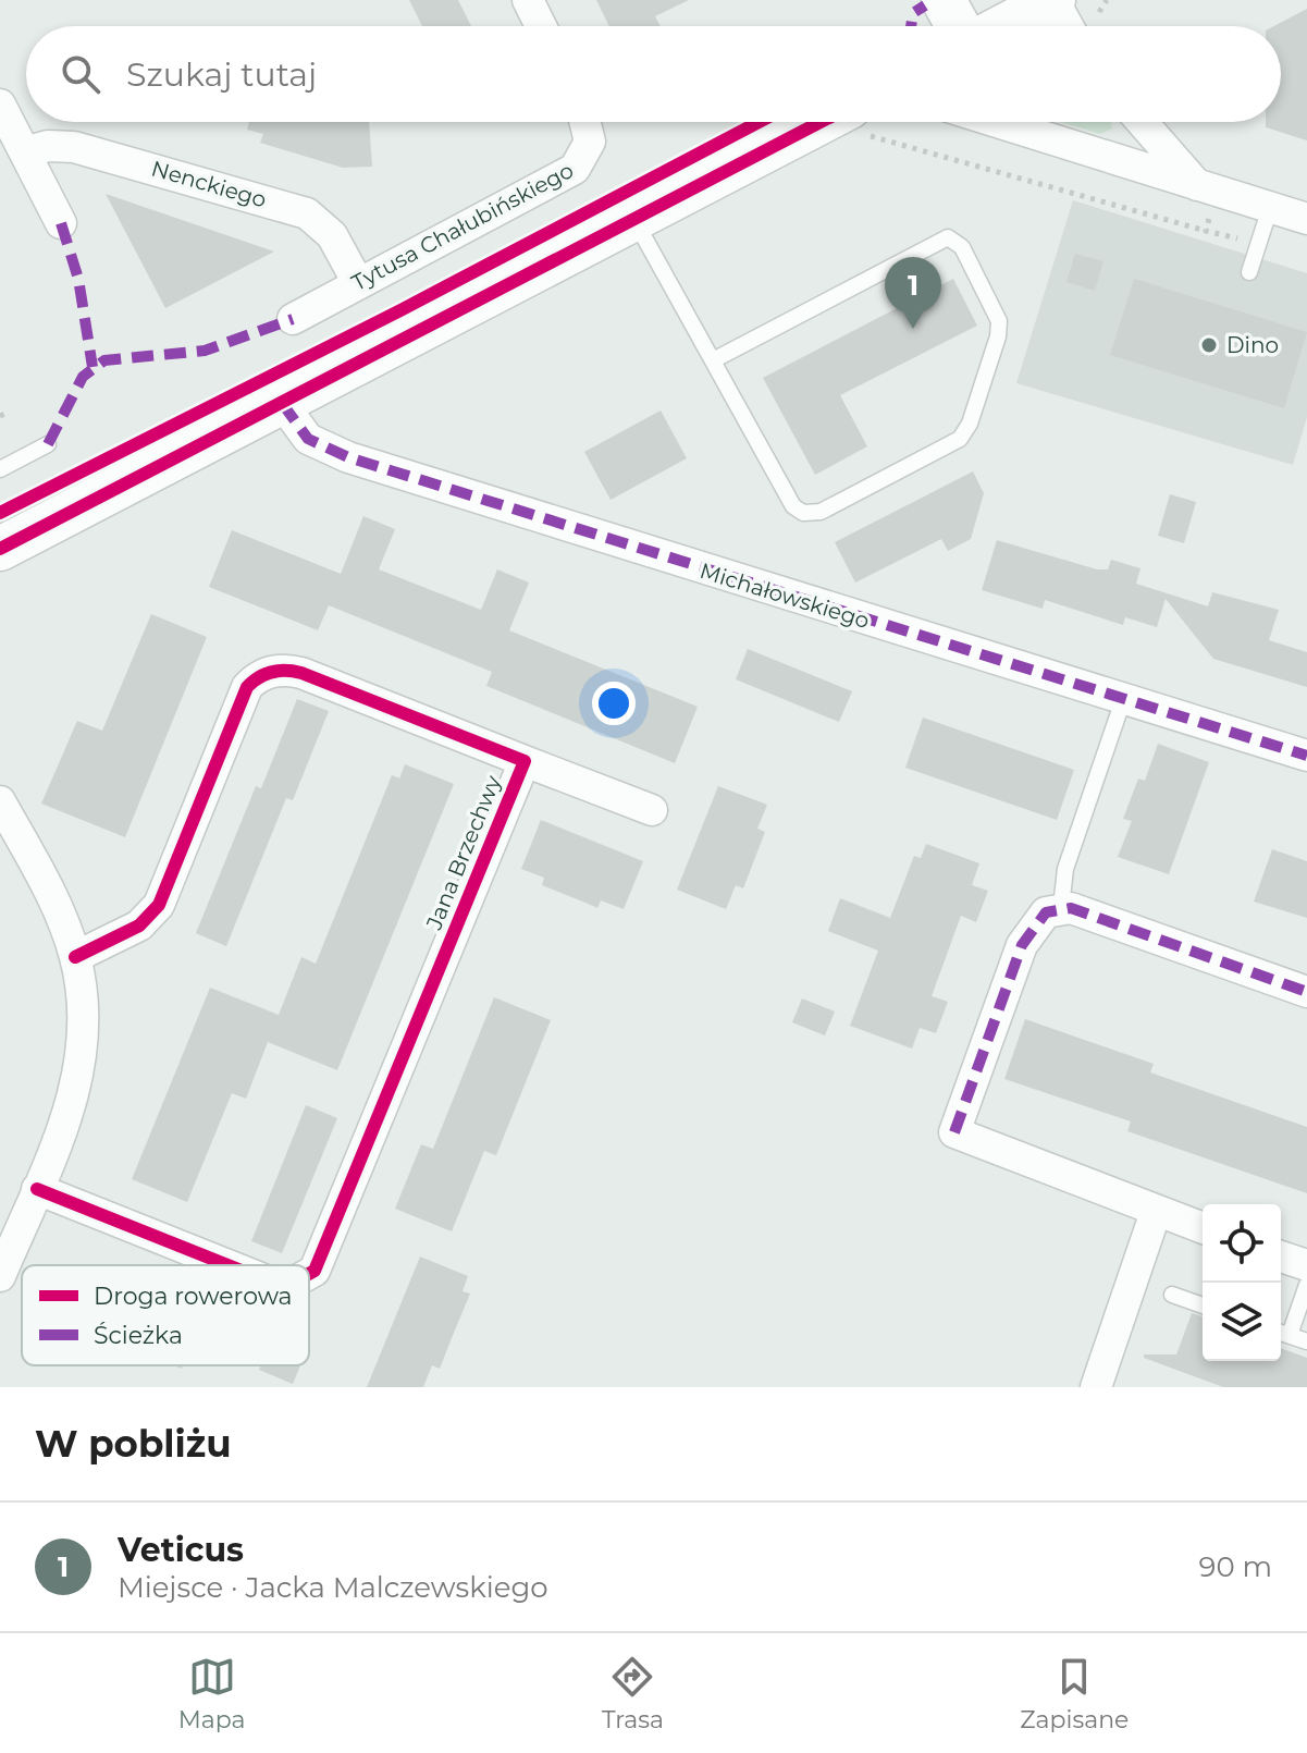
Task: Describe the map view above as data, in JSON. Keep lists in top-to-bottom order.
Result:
{
  "streets": {
    "street": [
      "Nenckiego",
      "Tytusa Chałubińskiego",
      "Michałowskiego",
      "Jana Brzechwy"
    ]
  },
  "crossings": [
    ["Nenckiego", "Tytusa Chałubińskiego"]
  ],
  "places": ["Dino"],
  "legend": ["Droga rowerowa", "Ścieżka"],
  "page": {
    "search": "Szukaj tutaj",
    "pins": "1",
    "heading": "W pobliżu",
    "list": [
      {
        "mark": "1",
        "name": "Veticus",
        "note": "Miejsce · Jacka Malczewskiego",
        "value": "90 m"
      }
    ],
    "nav": ["Mapa", "Trasa", "Zapisane"]
  }
}
